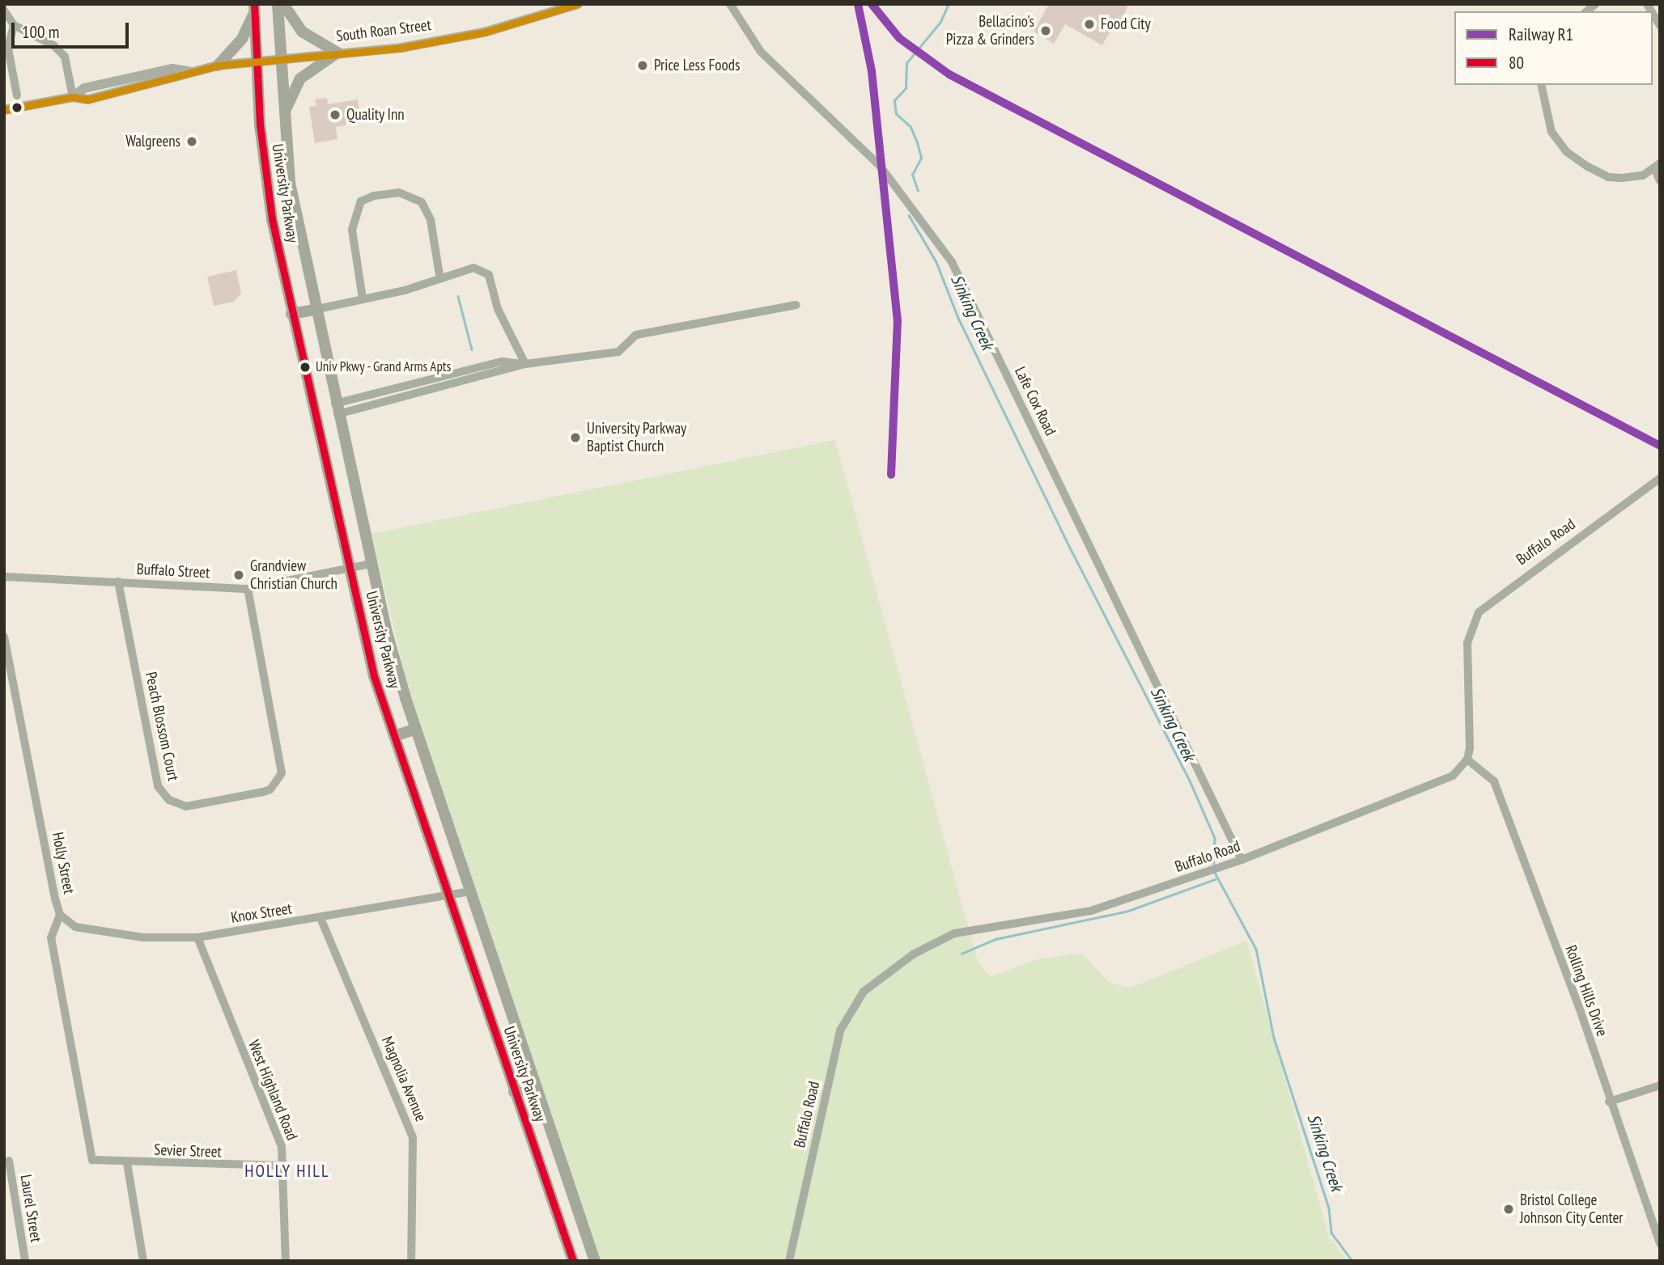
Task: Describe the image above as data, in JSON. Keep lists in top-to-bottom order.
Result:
{
  "streets": {
    "highway": ["University Parkway"],
    "main road": ["South Roan Street"],
    "street": [
      "Lafe Cox Road",
      "Buffalo Road",
      "Buffalo Street",
      "Peach Blossom Court",
      "Holly Street",
      "Knox Street",
      "Rolling Hills Drive",
      "Magnolia Avenue",
      "West Highland Road",
      "Sevier Street",
      "Laurel Street"
    ]
  },
  "crossings": [
    ["South Roan Street", "University Parkway"],
    ["University Parkway", "Buffalo Street"],
    ["University Parkway", "Knox Street"],
    ["Lafe Cox Road", "Buffalo Road"],
    ["Buffalo Road", "Rolling Hills Drive"],
    ["Buffalo Street", "Peach Blossom Court"],
    ["Holly Street", "Knox Street"],
    ["Holly Street", "Sevier Street"],
    ["Knox Street", "Magnolia Avenue"],
    ["Knox Street", "West Highland Road"],
    ["West Highland Road", "Sevier Street"]
  ],
  "districts": ["HOLLY HILL"],
  "water": ["Sinking Creek"],
  "places": [
    "Food City",
    "Bellacino's Pizza & Grinders",
    "Price Less Foods",
    "Quality Inn",
    "Walgreens",
    "Univ Pkwy - Grand Arms Apts",
    "University Parkway Baptist Church",
    "Grandview Christian Church",
    "Bristol College Johnson City Center"
  ],
  "lines": ["rail line R1", "transit line 80"],
  "legend": ["Railway R1", "80"],
  "scale_bar": "100 m"
}
